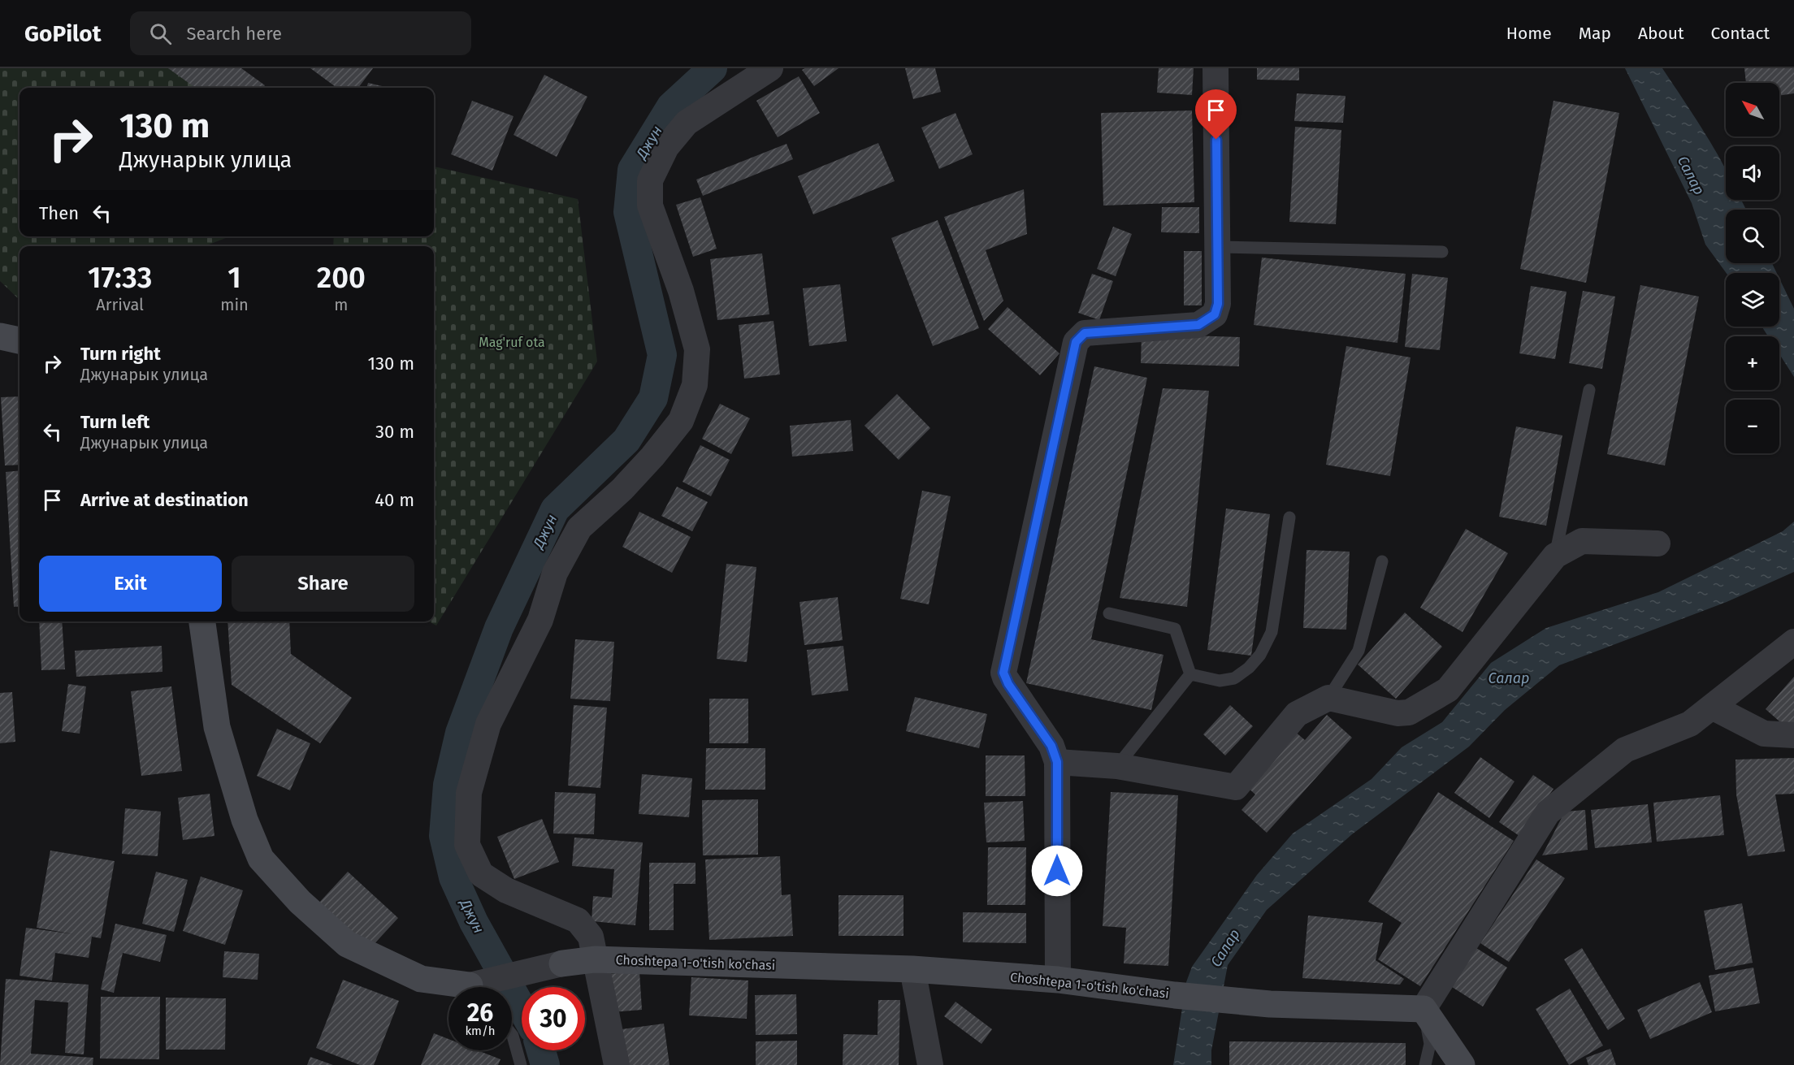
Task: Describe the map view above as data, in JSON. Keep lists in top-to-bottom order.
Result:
{
  "streets": {
    "street": ["Choshtepa 1-o'tish ko'chasi"]
  },
  "water": ["Джун", "Салар"],
  "parks": ["Mag'ruf ota"],
  "north": "top left",
  "page": {
    "header": "GoPilot",
    "search": "Search here",
    "nav": [
      "Home",
      "Map",
      "About",
      "Contact"
    ],
    "map_buttons": ["+", "−"],
    "turn": ["130 m", "Джунарык улица"],
    "then": "Then",
    "eta": [
      "17:33",
      "Arrival",
      "1",
      "min",
      "200",
      "m"
    ],
    "list": [
      {
        "name": "Turn right",
        "note": "Джунарык улица",
        "value": "130 m"
      },
      {
        "name": "Turn left",
        "note": "Джунарык улица",
        "value": "30 m"
      },
      {
        "name": "Arrive at destination",
        "value": "40 m"
      }
    ],
    "buttons": ["Exit", "Share"],
    "speed": "26 km/h",
    "limit": "30"
  }
}
